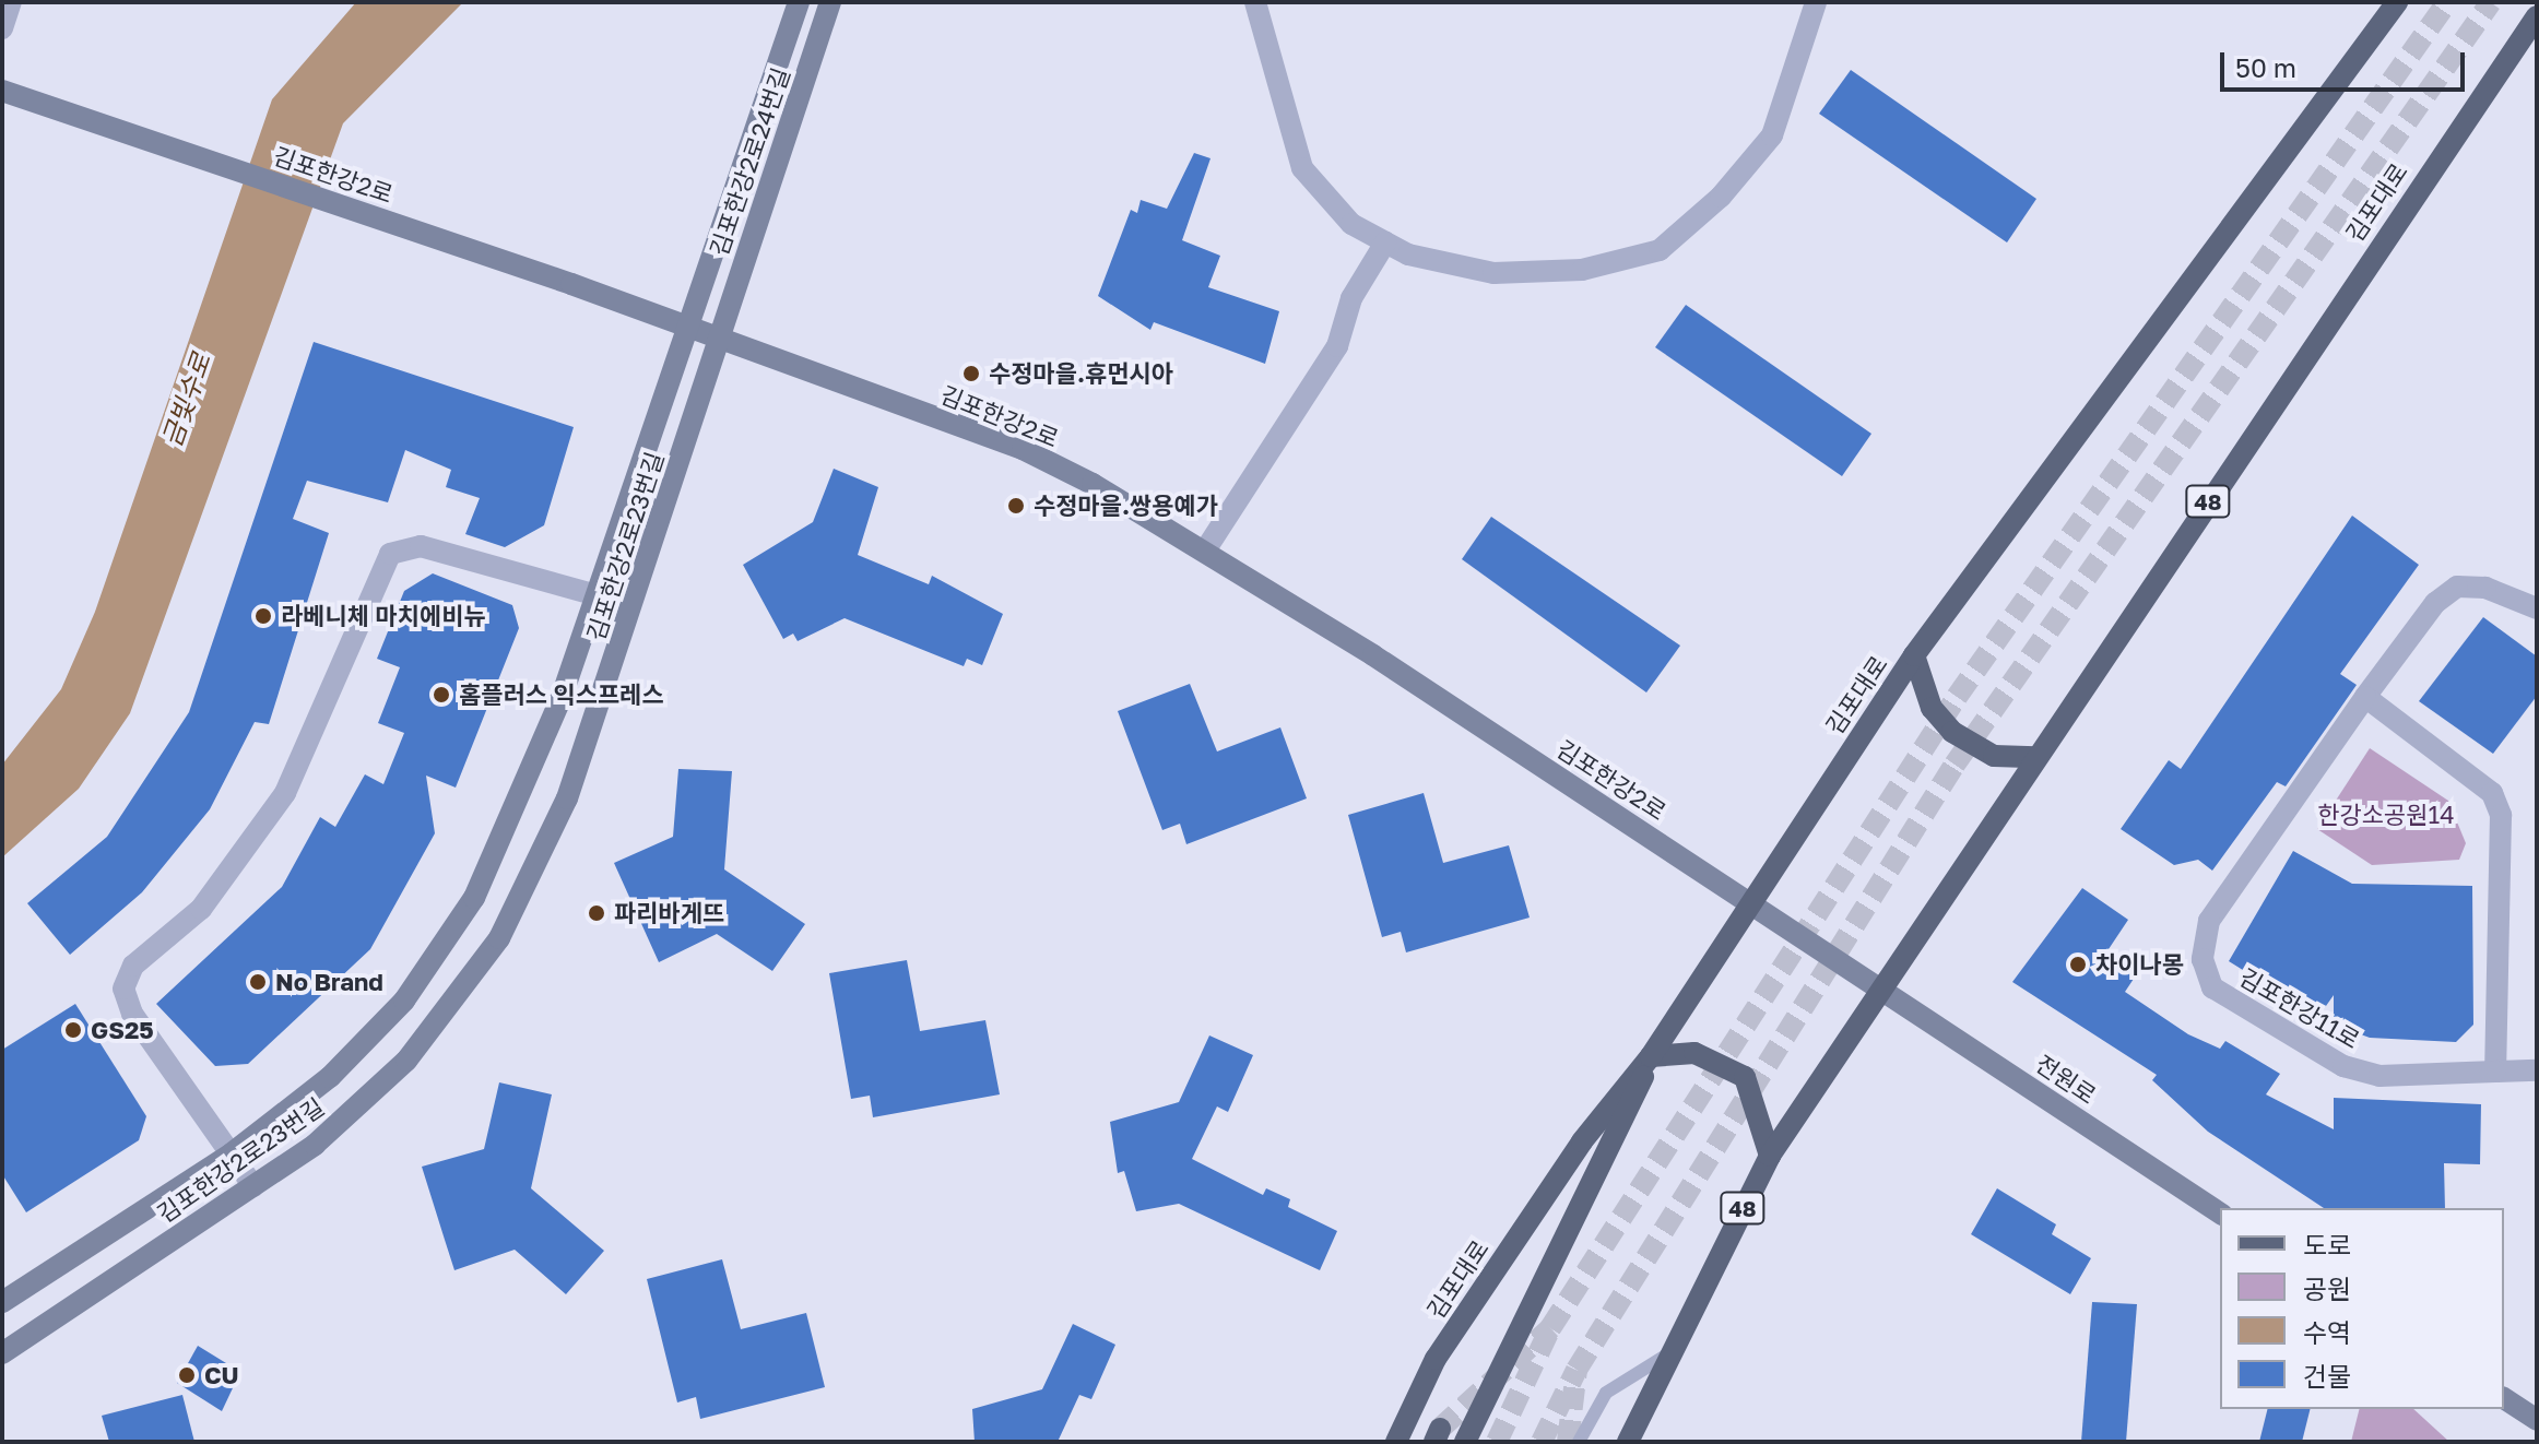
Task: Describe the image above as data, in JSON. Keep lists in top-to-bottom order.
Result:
{
  "streets": {
    "main road": ["김포대로", "48"],
    "street": [
      "김포한강2로24번길",
      "김포한강2로",
      "김포한강2로23번길",
      "김포한강11로",
      "전원로"
    ]
  },
  "crossings": [
    ["김포한강2로24번길", "김포한강2로"],
    ["김포한강2로24번길", "김포한강2로23번길"],
    ["김포한강2로", "김포대로"],
    ["김포한강2로", "김포한강2로23번길"],
    ["김포한강2로", "전원로"],
    ["김포대로", "전원로"]
  ],
  "water": ["금빛수로"],
  "parks": ["한강소공원14"],
  "places": [
    "수정마을.휴먼시아",
    "수정마을.쌍용예가",
    "라베니체 마치에비뉴",
    "홈플러스 익스프레스",
    "파리바게뜨",
    "차이나몽",
    "No Brand",
    "GS25",
    "CU"
  ],
  "legend": [
    "도로",
    "공원",
    "수역",
    "건물"
  ],
  "scale_bar": "50 m"
}
